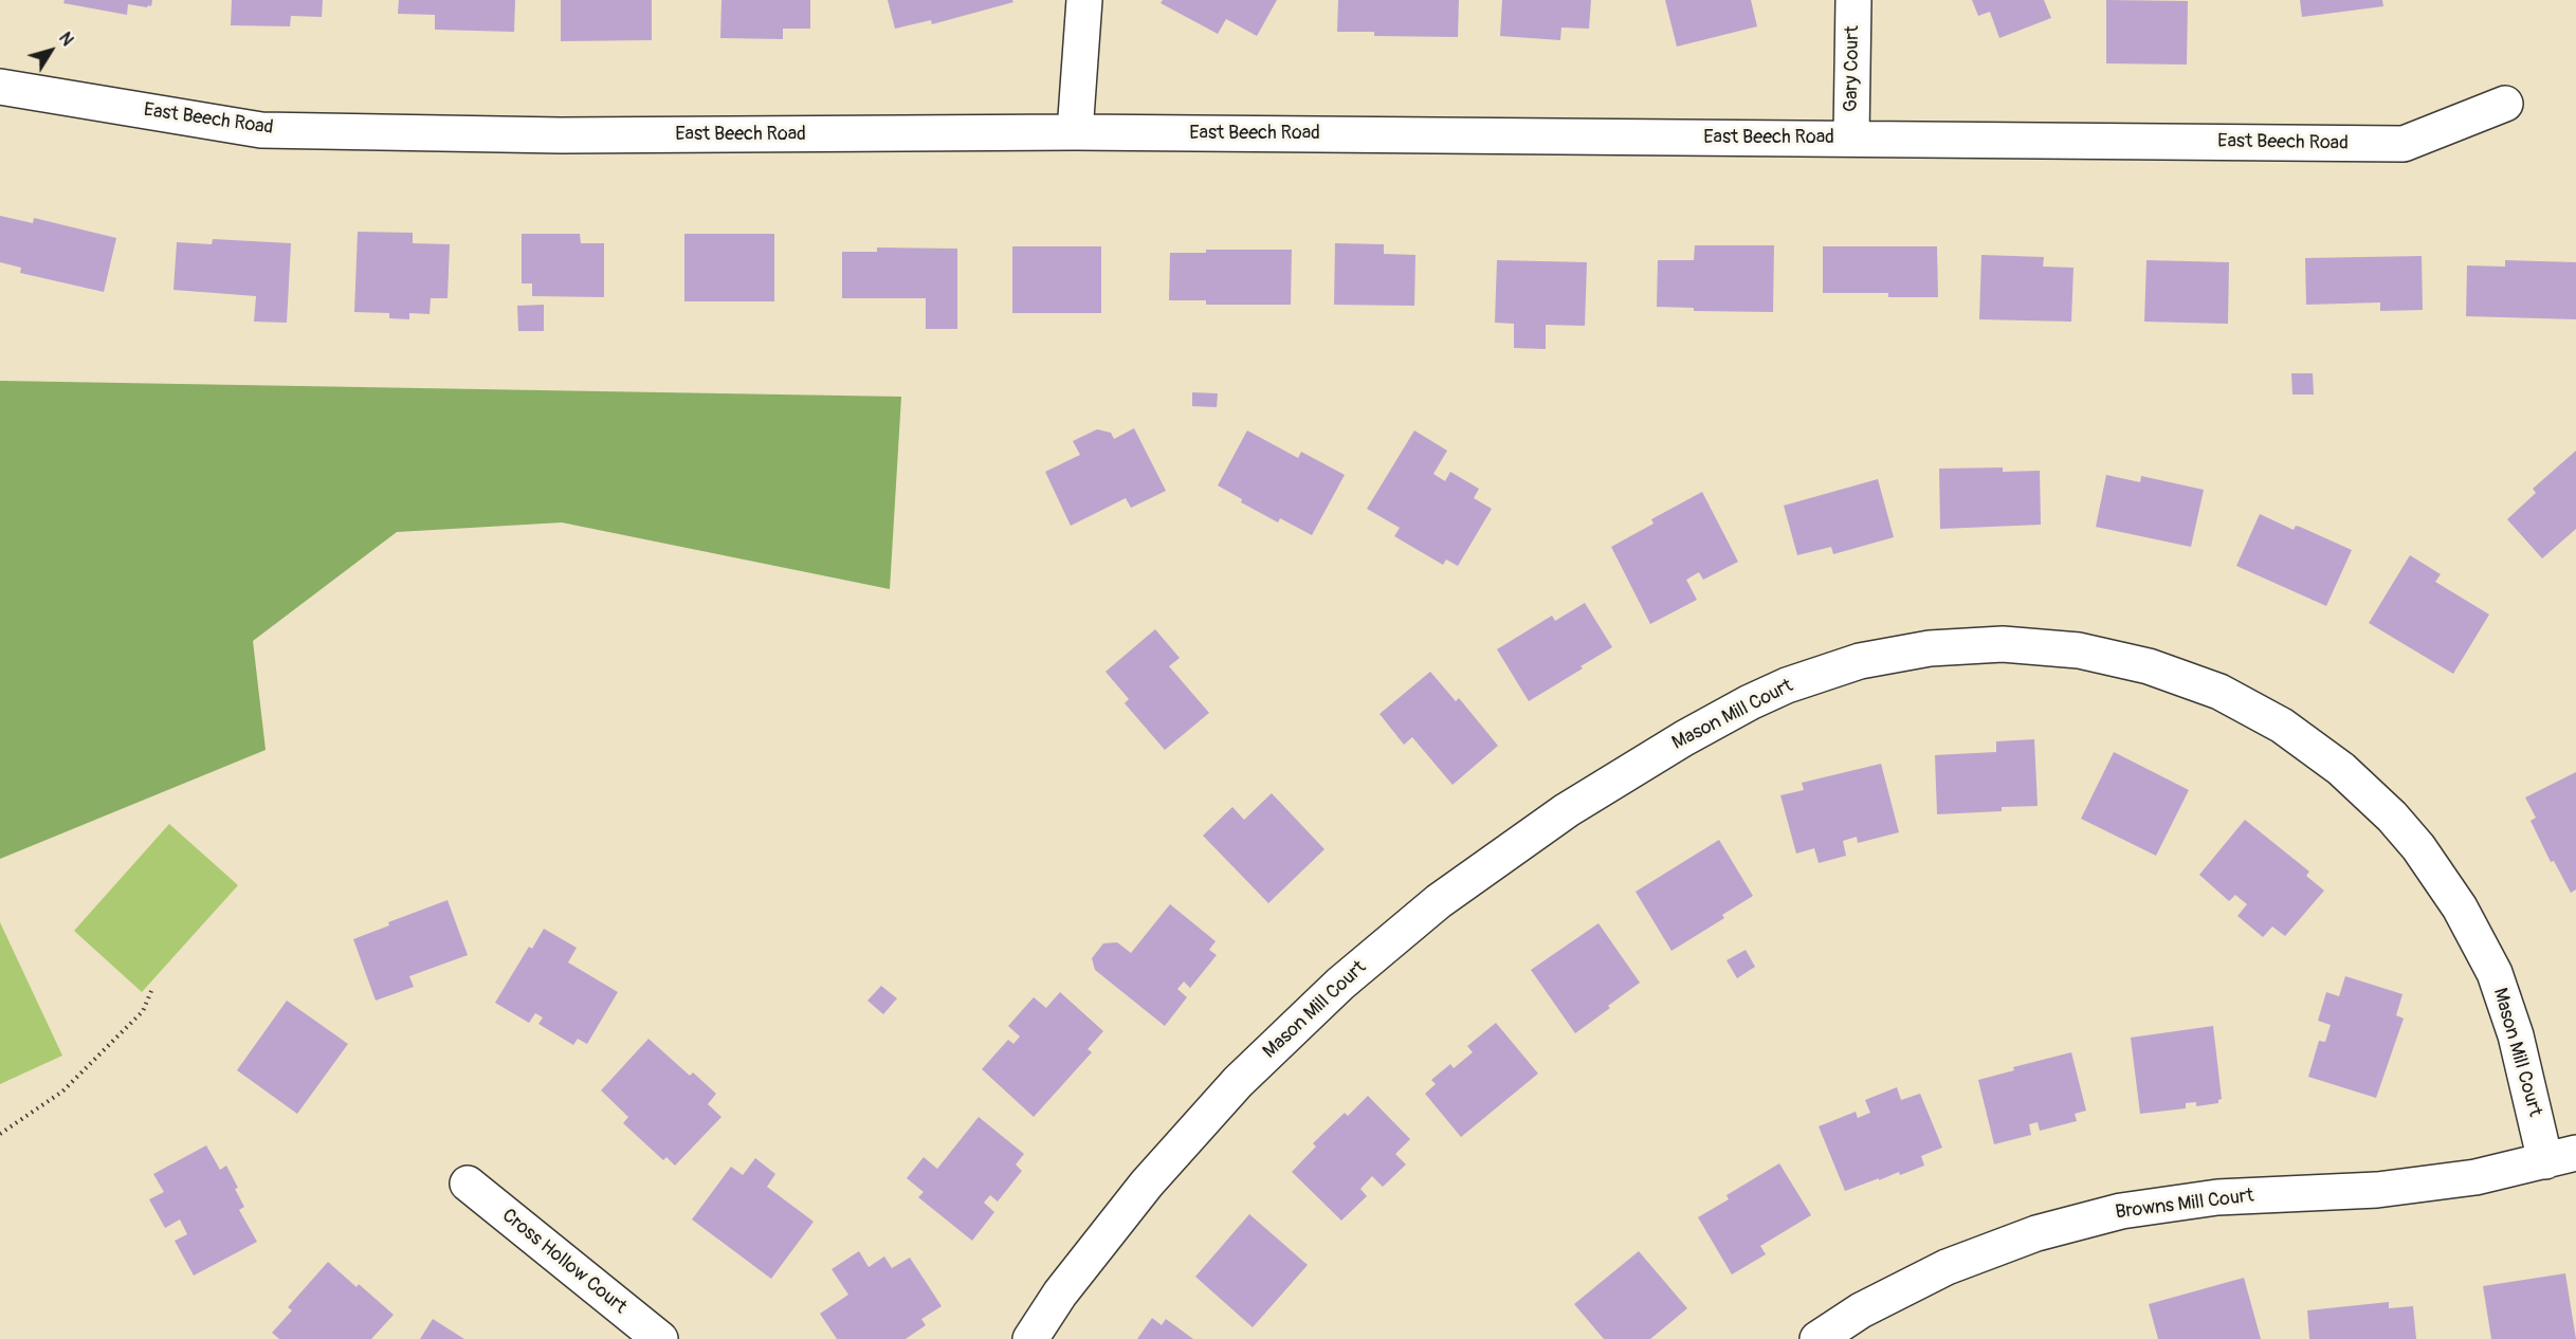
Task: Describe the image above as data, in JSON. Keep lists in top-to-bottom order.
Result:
{
  "streets": {
    "street": [
      "Gary Court",
      "East Beech Road",
      "Mason Mill Court",
      "Browns Mill Court",
      "Cross Hollow Court"
    ]
  },
  "crossings": [
    ["Gary Court", "East Beech Road"],
    ["Mason Mill Court", "Browns Mill Court"]
  ],
  "north": "top right"
}
